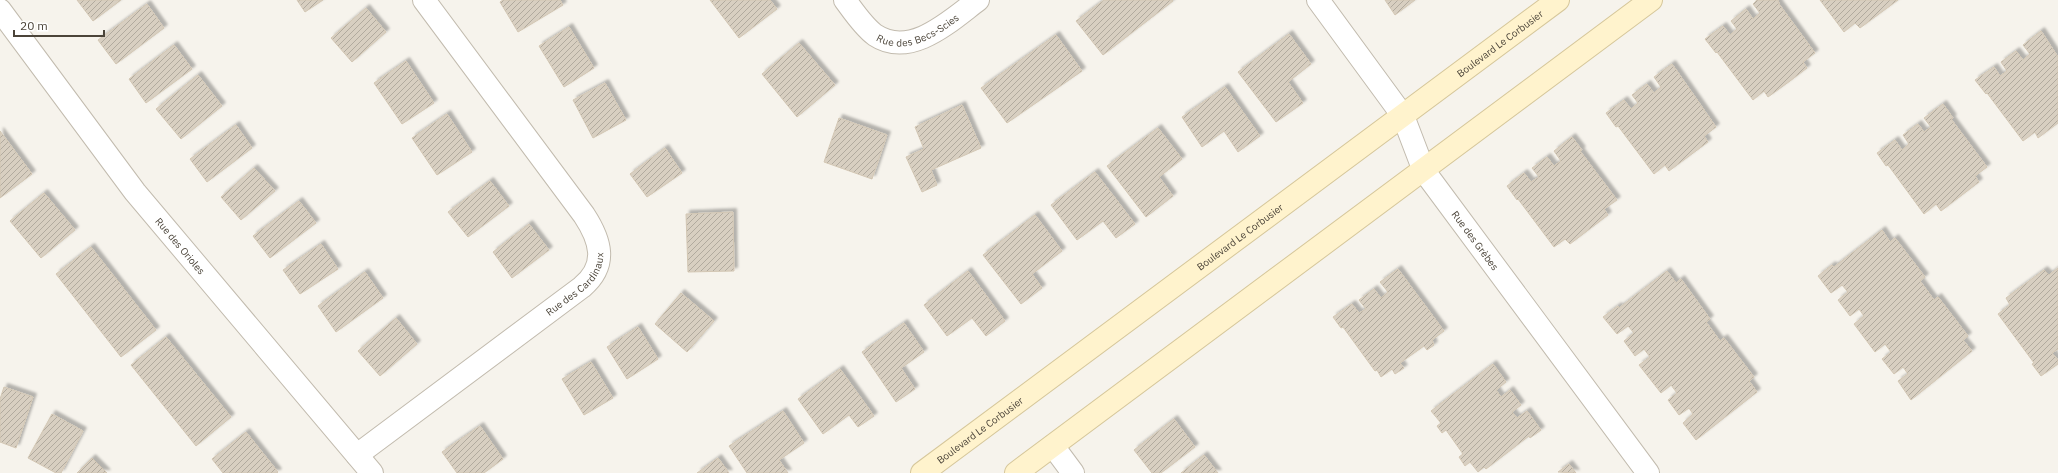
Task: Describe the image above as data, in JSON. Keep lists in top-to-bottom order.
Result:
{
  "streets": {
    "street": [
      "Rue des Becs-Scies",
      "Boulevard Le Corbusier",
      "Rue des Grèbes",
      "Rue des Orioles",
      "Rue des Cardinaux"
    ]
  },
  "crossings": [
    ["Boulevard Le Corbusier", "Rue des Grèbes"],
    ["Rue des Orioles", "Rue des Cardinaux"]
  ],
  "scale_bar": "20 m"
}
